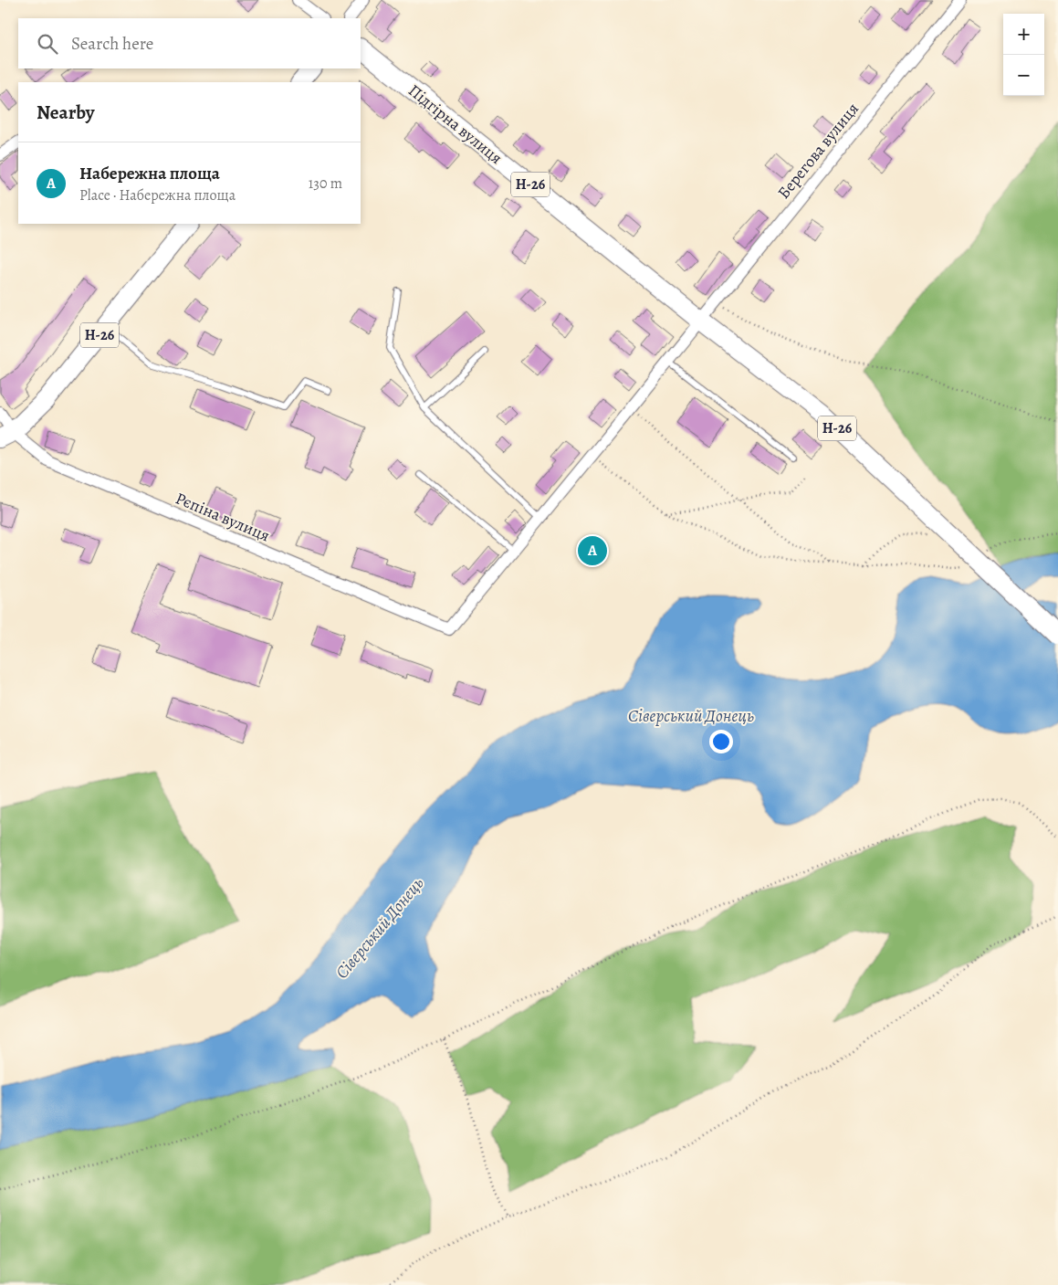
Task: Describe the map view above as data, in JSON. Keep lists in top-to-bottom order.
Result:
{
  "streets": {
    "main road": ["Підгірна вулиця", "Н-26"],
    "street": ["Берегова вулиця", "Рєпіна вулиця"]
  },
  "crossings": [
    ["Підгірна вулиця", "Берегова вулиця"],
    ["Підгірна вулиця", "Н-26"],
    ["Берегова вулиця", "Н-26"],
    ["Берегова вулиця", "Рєпіна вулиця"],
    ["Н-26", "Рєпіна вулиця"]
  ],
  "water": ["Сіверський Донець"],
  "page": {
    "map_buttons": ["+", "−"],
    "search": "Search here",
    "heading": "Nearby",
    "list": [
      {
        "mark": "A",
        "name": "Набережна площа",
        "note": "Place · Набережна площа",
        "value": "130 m"
      }
    ],
    "pins": "A"
  }
}
